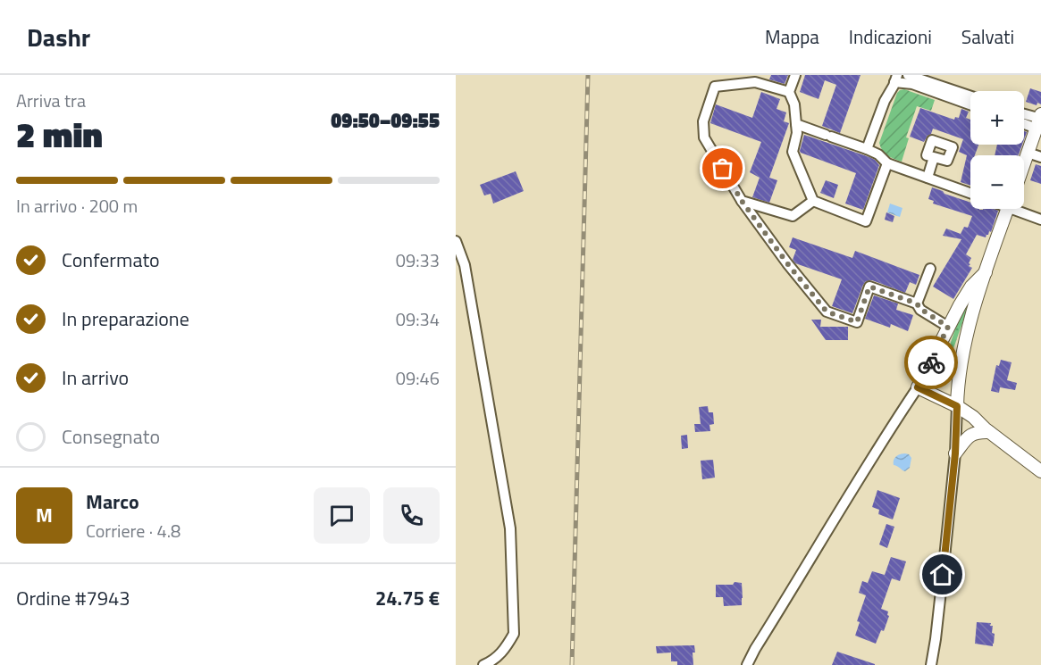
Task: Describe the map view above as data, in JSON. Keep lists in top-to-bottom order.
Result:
{
  "page": {
    "header": "Dashr",
    "nav": ["Mappa", "Indicazioni", "Salvati"],
    "heading": ["2 min", "Arriva tra", "09:50–09:55"],
    "panel": [
      "Marco",
      "Corriere · 4.8",
      "Ordine #7943",
      "24.75 €"
    ],
    "map_buttons": ["+", "−"],
    "bar": "In arrivo · 200 m",
    "list": [
      ["Confermato", "09:33"],
      ["In preparazione", "09:34"],
      ["In arrivo", "09:46"],
      "Consegnato"
    ],
    "round": "M"
  }
}
